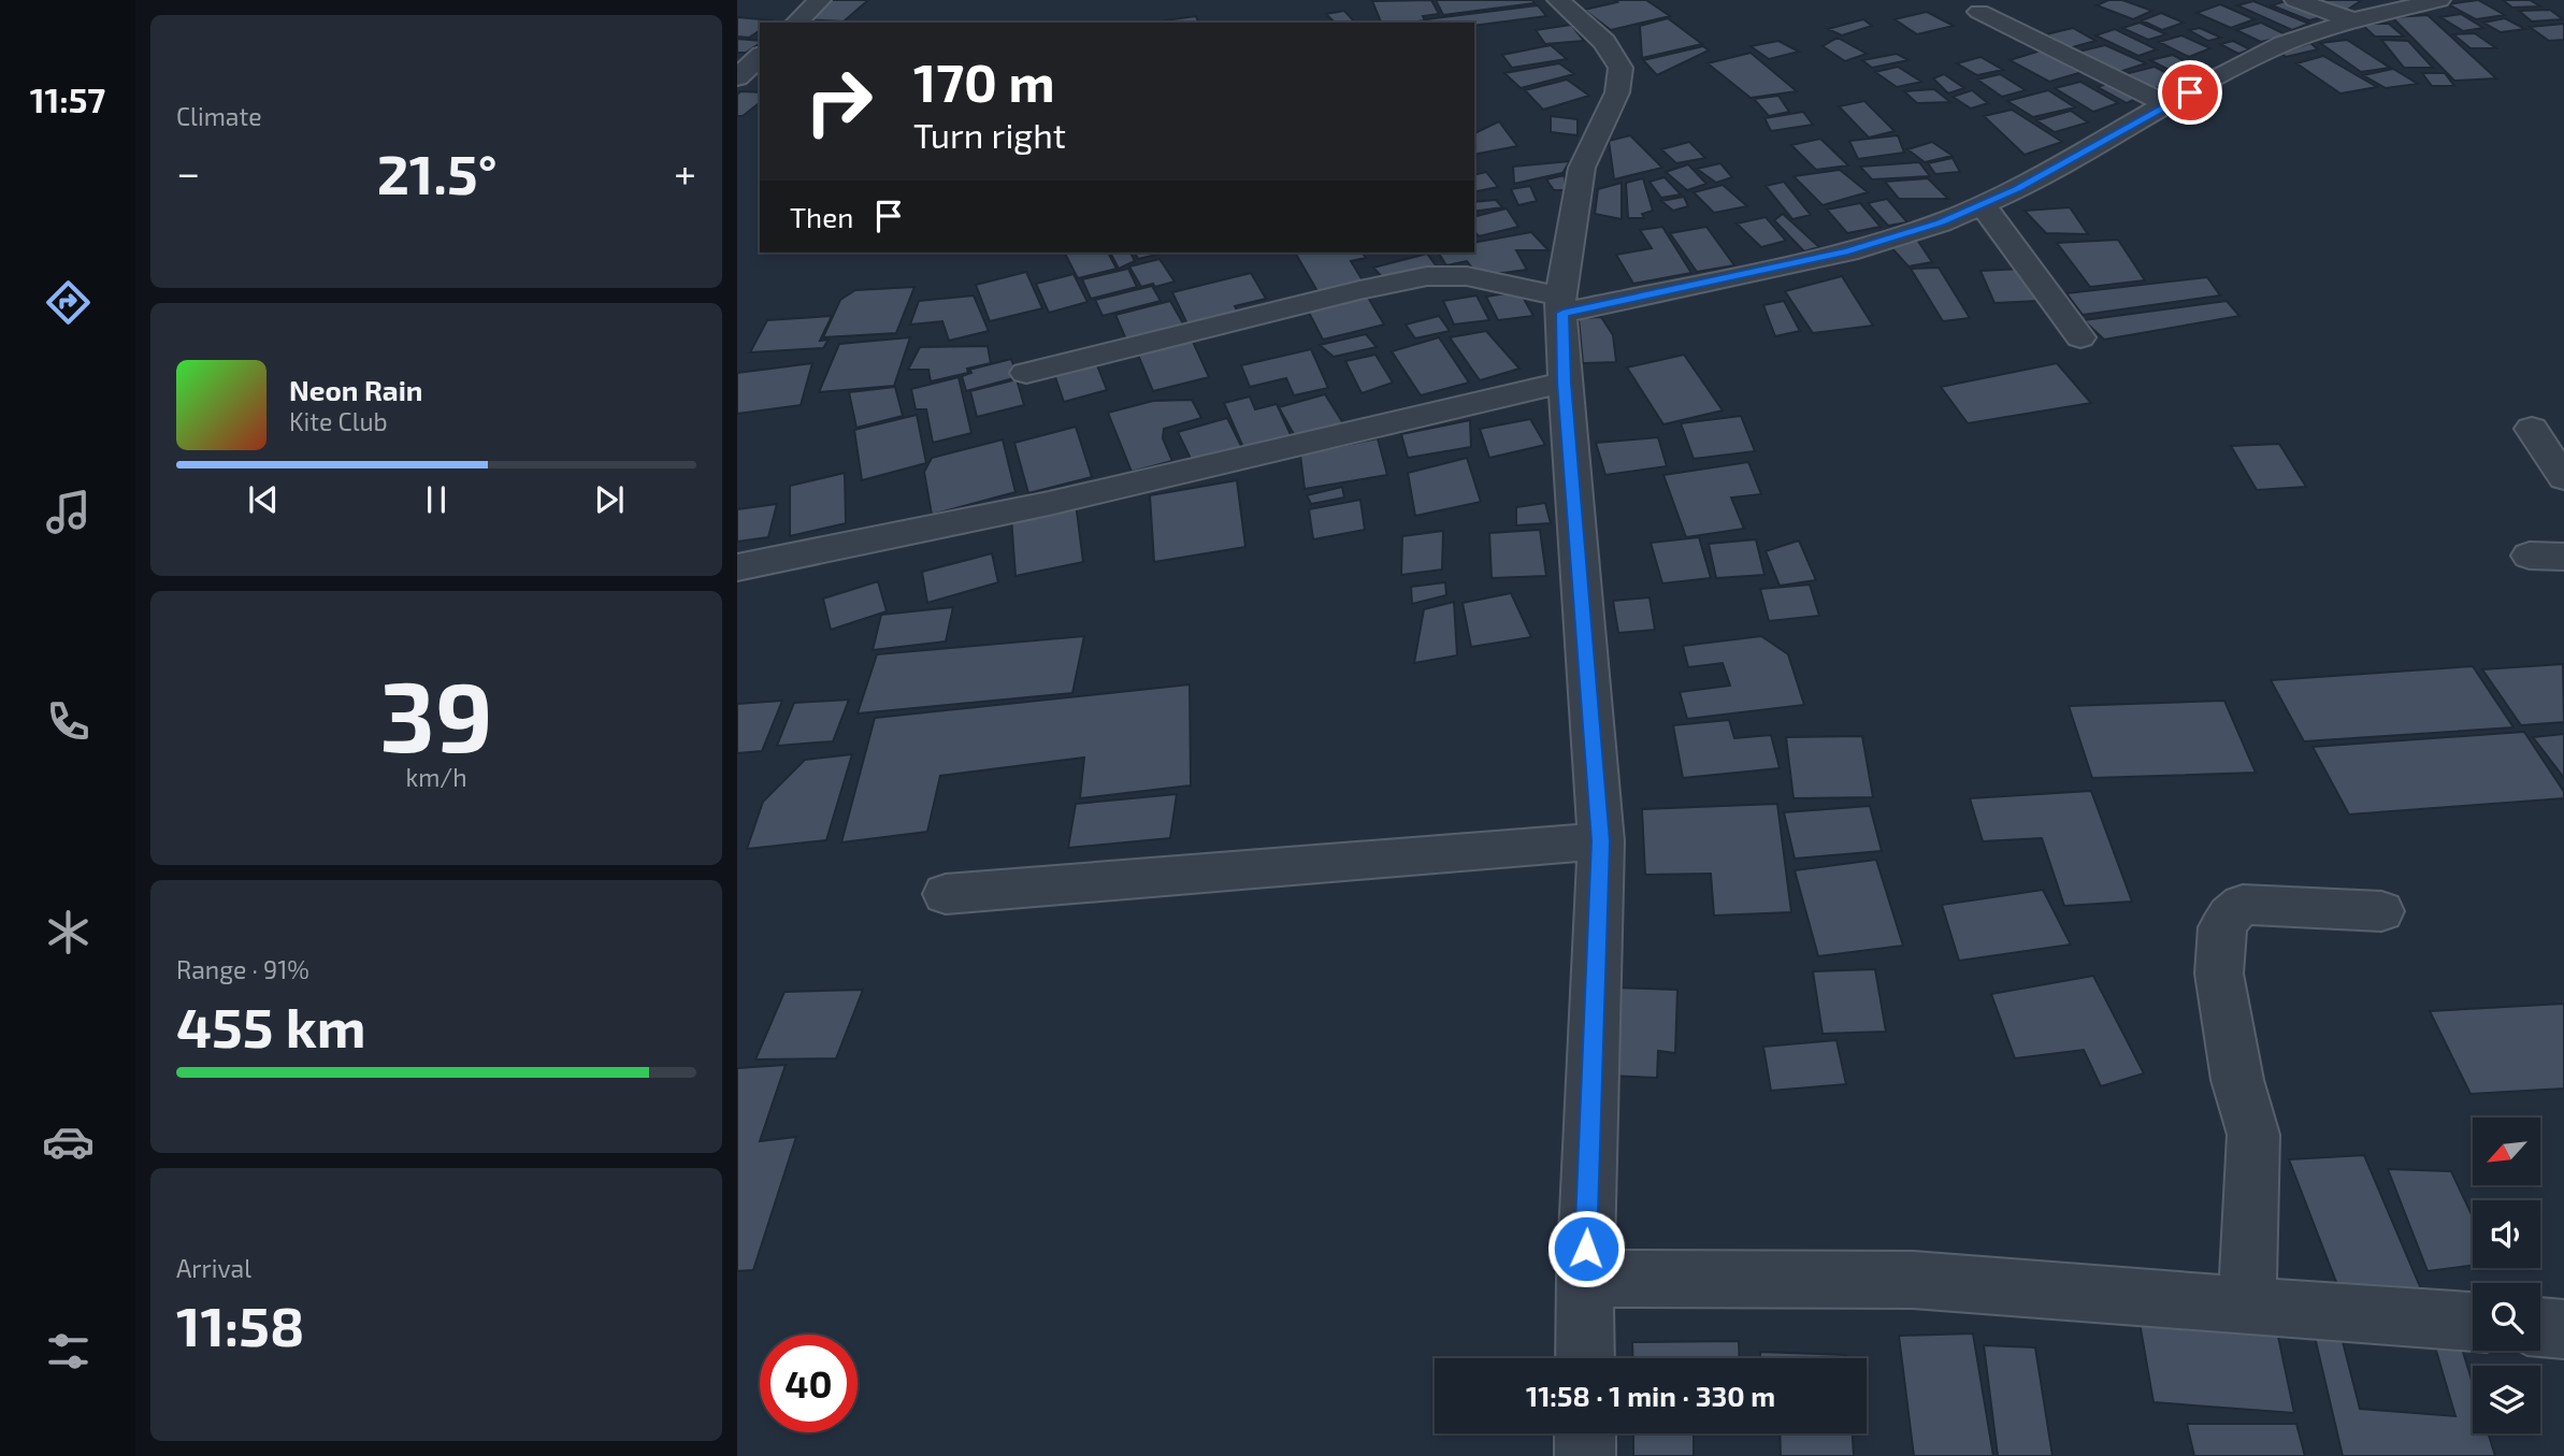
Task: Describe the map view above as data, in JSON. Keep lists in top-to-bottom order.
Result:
{
  "north": "bottom left",
  "page": {
    "tabs": "11:57",
    "tile": [
      "Climate",
      ["39", "km/h"],
      ["Range · 91%", "455 km"],
      ["Arrival", "11:58"]
    ],
    "turn": ["170 m", "Turn right"],
    "heat": ["−", "21.5°", "+"],
    "then": "Then",
    "song": ["Neon Rain", "Kite Club"],
    "limit": "40",
    "trip": "11:58 · 1 min · 330 m"
  }
}
